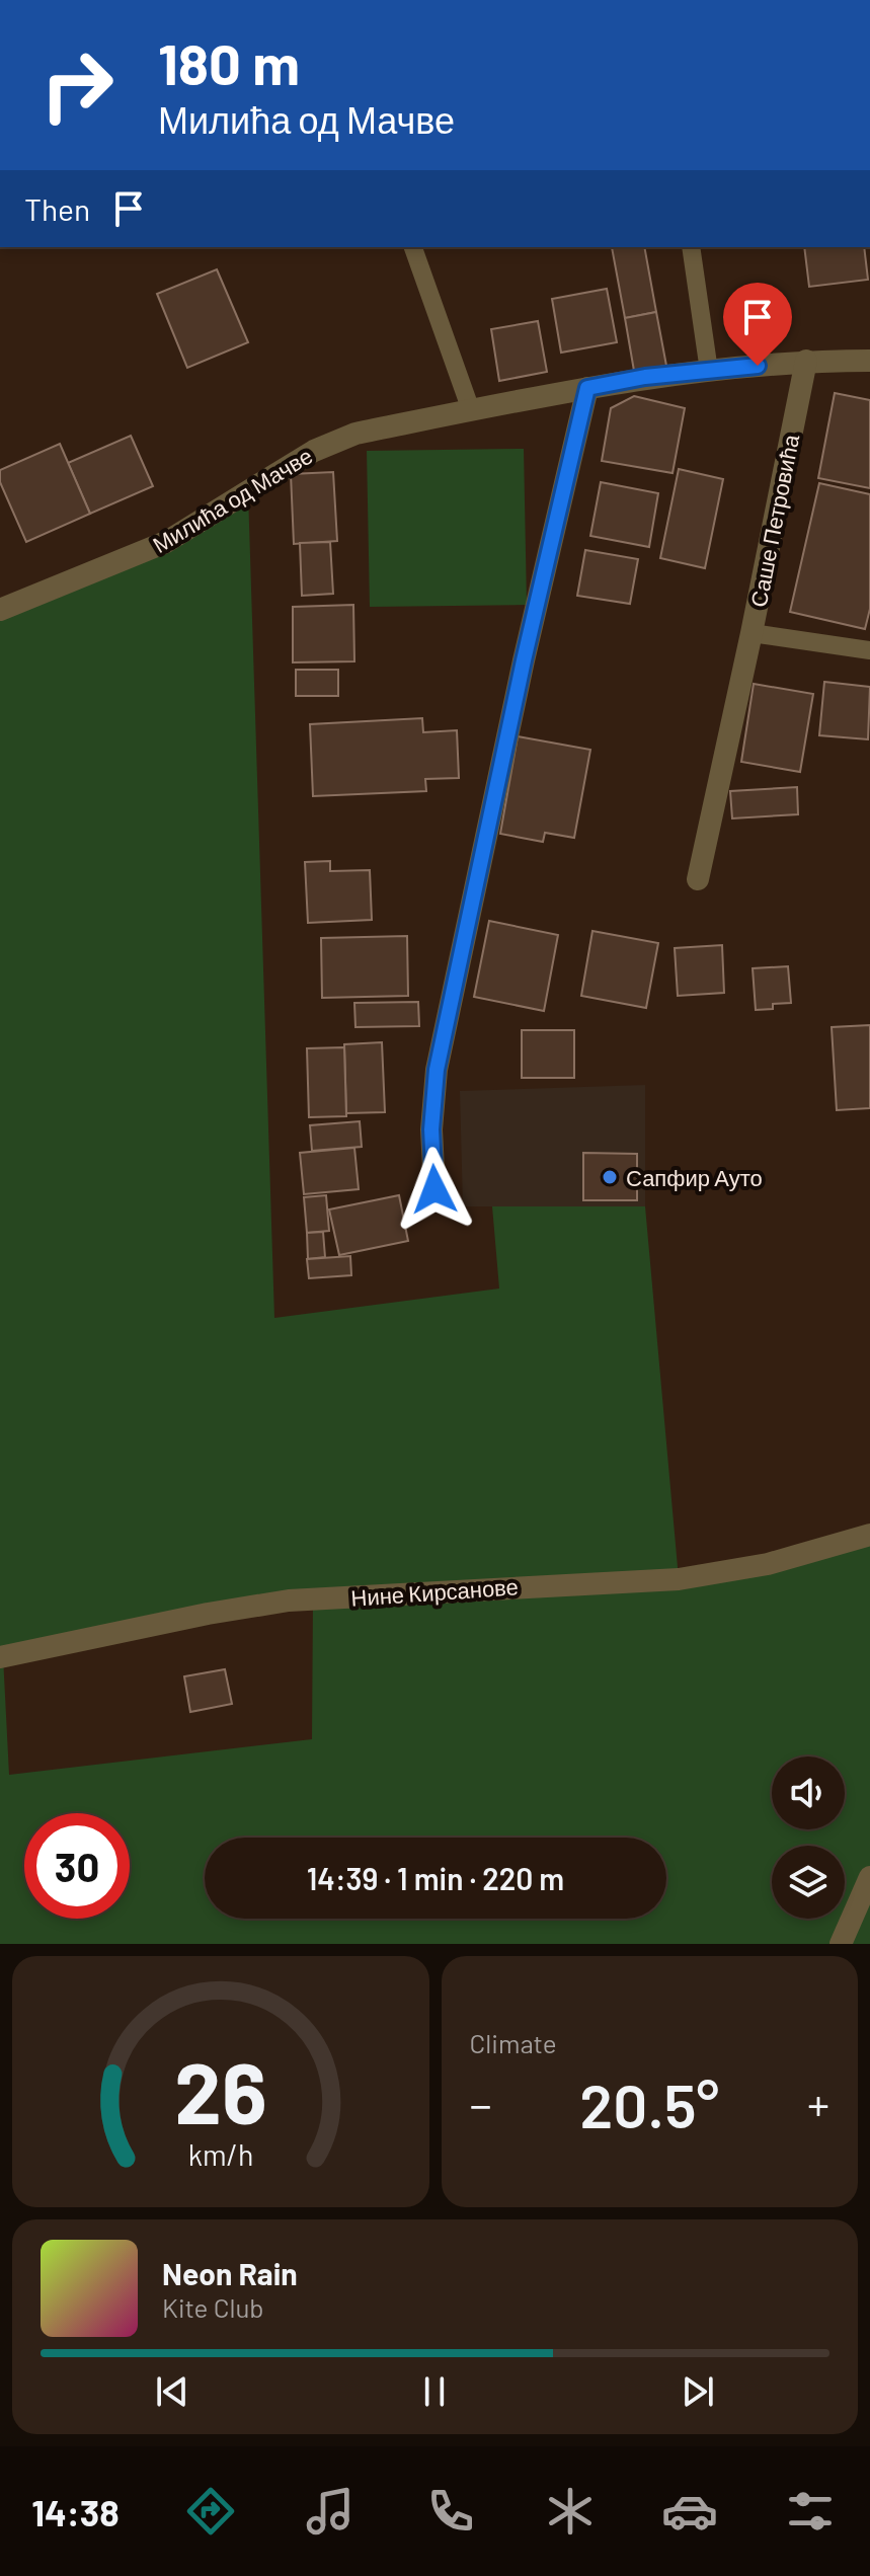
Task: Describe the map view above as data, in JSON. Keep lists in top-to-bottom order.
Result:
{
  "streets": {
    "street": ["Милића од Мачве", "Саше Петровића", "Нине Кирсанове"]
  },
  "crossings": [
    ["Милића од Мачве", "Саше Петровића"]
  ],
  "places": ["Сапфир Ауто"],
  "page": {
    "turn": ["180 m", "Милића од Мачве"],
    "then": "Then",
    "limit": "30",
    "trip": "14:39 · 1 min · 220 m",
    "tile": "Climate",
    "heat": ["−", "20.5°", "+"],
    "song": ["Neon Rain", "Kite Club"],
    "tabs": "14:38",
    "gauge": ["26", "km/h"]
  }
}
